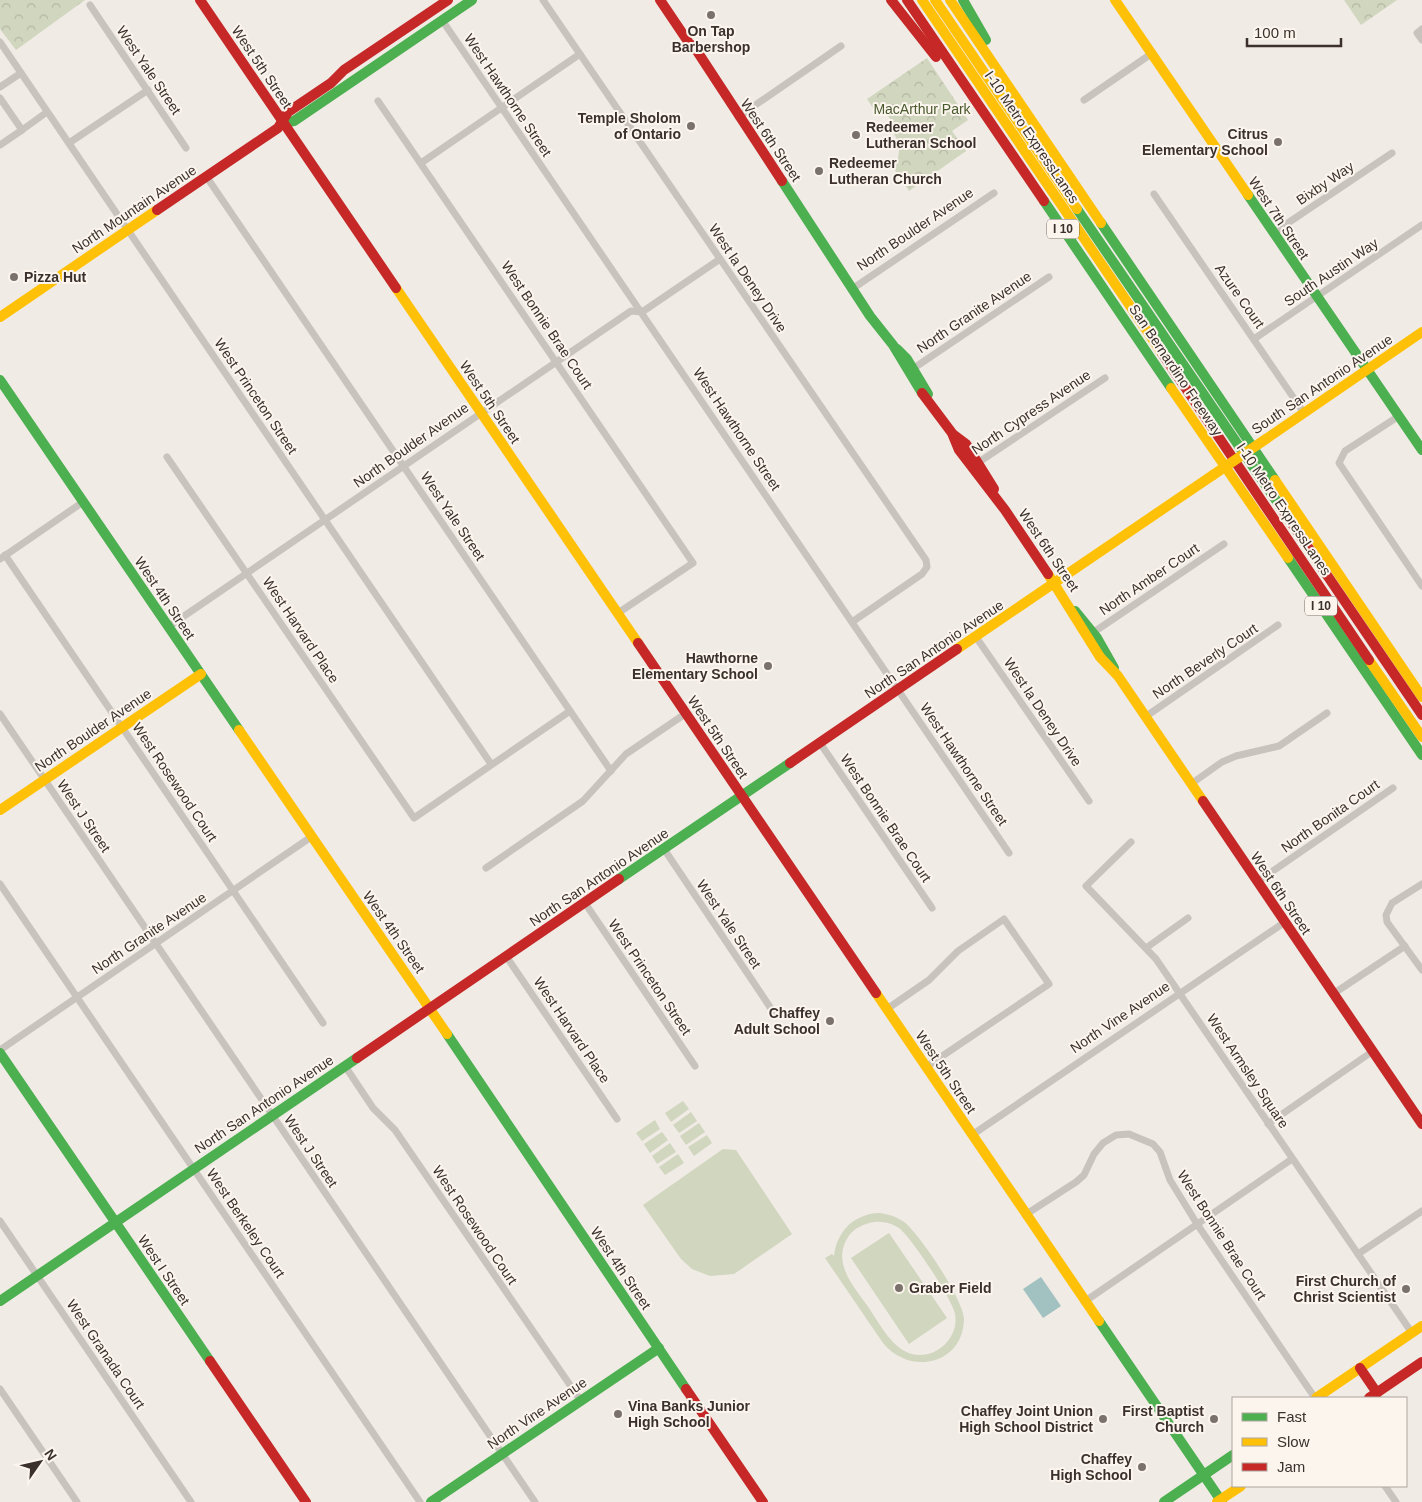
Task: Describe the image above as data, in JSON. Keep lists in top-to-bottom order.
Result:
{
  "streets": {
    "main road": [
      "West 5th Street",
      "I-10 Metro ExpressLanes",
      "West 6th Street",
      "North Mountain Avenue",
      "West 7th Street",
      "North Boulder Avenue",
      "I 10",
      "San Bernardino Freeway",
      "South San Antonio Avenue",
      "West 4th Street",
      "North San Antonio Avenue",
      "North Vine Avenue",
      "West I Street"
    ],
    "street": [
      "West Yale Street",
      "West Hawthorne Street",
      "Bixby Way",
      "South Austin Way",
      "West la Deney Drive",
      "Azure Court",
      "North Granite Avenue",
      "West Bonnie Brae Court",
      "West Princeton Street",
      "North Cypress Avenue",
      "North Amber Court",
      "West Harvard Place",
      "North Beverly Court",
      "West Rosewood Court",
      "West J Street",
      "North Bonita Court",
      "West Armsley Square",
      "West Berkeley Court",
      "West Granada Court"
    ]
  },
  "crossings": [
    ["West 5th Street", "North Mountain Avenue"],
    ["West 5th Street", "North Boulder Avenue"],
    ["West 5th Street", "West Bonnie Brae Court"],
    ["West 5th Street", "North San Antonio Avenue"],
    ["West 5th Street", "North Vine Avenue"],
    ["West Yale Street", "North Mountain Avenue"],
    ["West Yale Street", "North Boulder Avenue"],
    ["West Yale Street", "North San Antonio Avenue"],
    ["West Hawthorne Street", "North Mountain Avenue"],
    ["West Hawthorne Street", "North Boulder Avenue"],
    ["West Hawthorne Street", "West la Deney Drive"],
    ["West Hawthorne Street", "North San Antonio Avenue"],
    ["West 6th Street", "North Boulder Avenue"],
    ["West 6th Street", "North Granite Avenue"],
    ["West 6th Street", "North Cypress Avenue"],
    ["West 6th Street", "North Amber Court"],
    ["West 6th Street", "North San Antonio Avenue"],
    ["West 6th Street", "North Beverly Court"],
    ["West 6th Street", "North Bonita Court"],
    ["West 6th Street", "North Vine Avenue"],
    ["Bixby Way", "West 7th Street"],
    ["North Mountain Avenue", "West Princeton Street"],
    ["West 7th Street", "South Austin Way"],
    ["West 7th Street", "South San Antonio Avenue"],
    ["North Boulder Avenue", "West la Deney Drive"],
    ["North Boulder Avenue", "West Bonnie Brae Court"],
    ["North Boulder Avenue", "West Princeton Street"],
    ["North Boulder Avenue", "West 4th Street"],
    ["North Boulder Avenue", "West Harvard Place"],
    ["North Boulder Avenue", "West Rosewood Court"],
    ["North Boulder Avenue", "West J Street"],
    ["South Austin Way", "Azure Court"],
    ["West la Deney Drive", "North San Antonio Avenue"],
    ["Azure Court", "South San Antonio Avenue"],
    ["North Granite Avenue", "West 4th Street"],
    ["North Granite Avenue", "West Rosewood Court"],
    ["North Granite Avenue", "West J Street"],
    ["North Granite Avenue", "West Berkeley Court"],
    ["North Granite Avenue", "West I Street"],
    ["West Bonnie Brae Court", "North San Antonio Avenue"],
    ["South San Antonio Avenue", "North San Antonio Avenue"],
    ["West Princeton Street", "West Harvard Place"],
    ["West Princeton Street", "North San Antonio Avenue"],
    ["West 4th Street", "North San Antonio Avenue"],
    ["West 4th Street", "North Vine Avenue"],
    ["West Harvard Place", "North San Antonio Avenue"],
    ["North San Antonio Avenue", "West Rosewood Court"],
    ["North San Antonio Avenue", "West J Street"],
    ["North San Antonio Avenue", "West Berkeley Court"],
    ["North San Antonio Avenue", "West I Street"],
    ["North San Antonio Avenue", "West Granada Court"],
    ["West Rosewood Court", "North Vine Avenue"],
    ["West J Street", "North Vine Avenue"],
    ["North Vine Avenue", "West Armsley Square"]
  ],
  "parks": ["MacArthur Park"],
  "places": [
    "On Tap Barbershop",
    "Temple Sholom of Ontario",
    "Redeemer Lutheran School",
    "Citrus Elementary School",
    "Redeemer Lutheran Church",
    "Pizza Hut",
    "Hawthorne Elementary School",
    "Chaffey Adult School",
    "Graber Field",
    "First Church of Christ Scientist",
    "Vina Banks Junior High School",
    "Chaffey Joint Union High School District",
    "First Baptist Church",
    "Chaffey High School"
  ],
  "legend": ["Fast", "Slow", "Jam"],
  "scale_bar": "100 m",
  "north": "top right"
}
